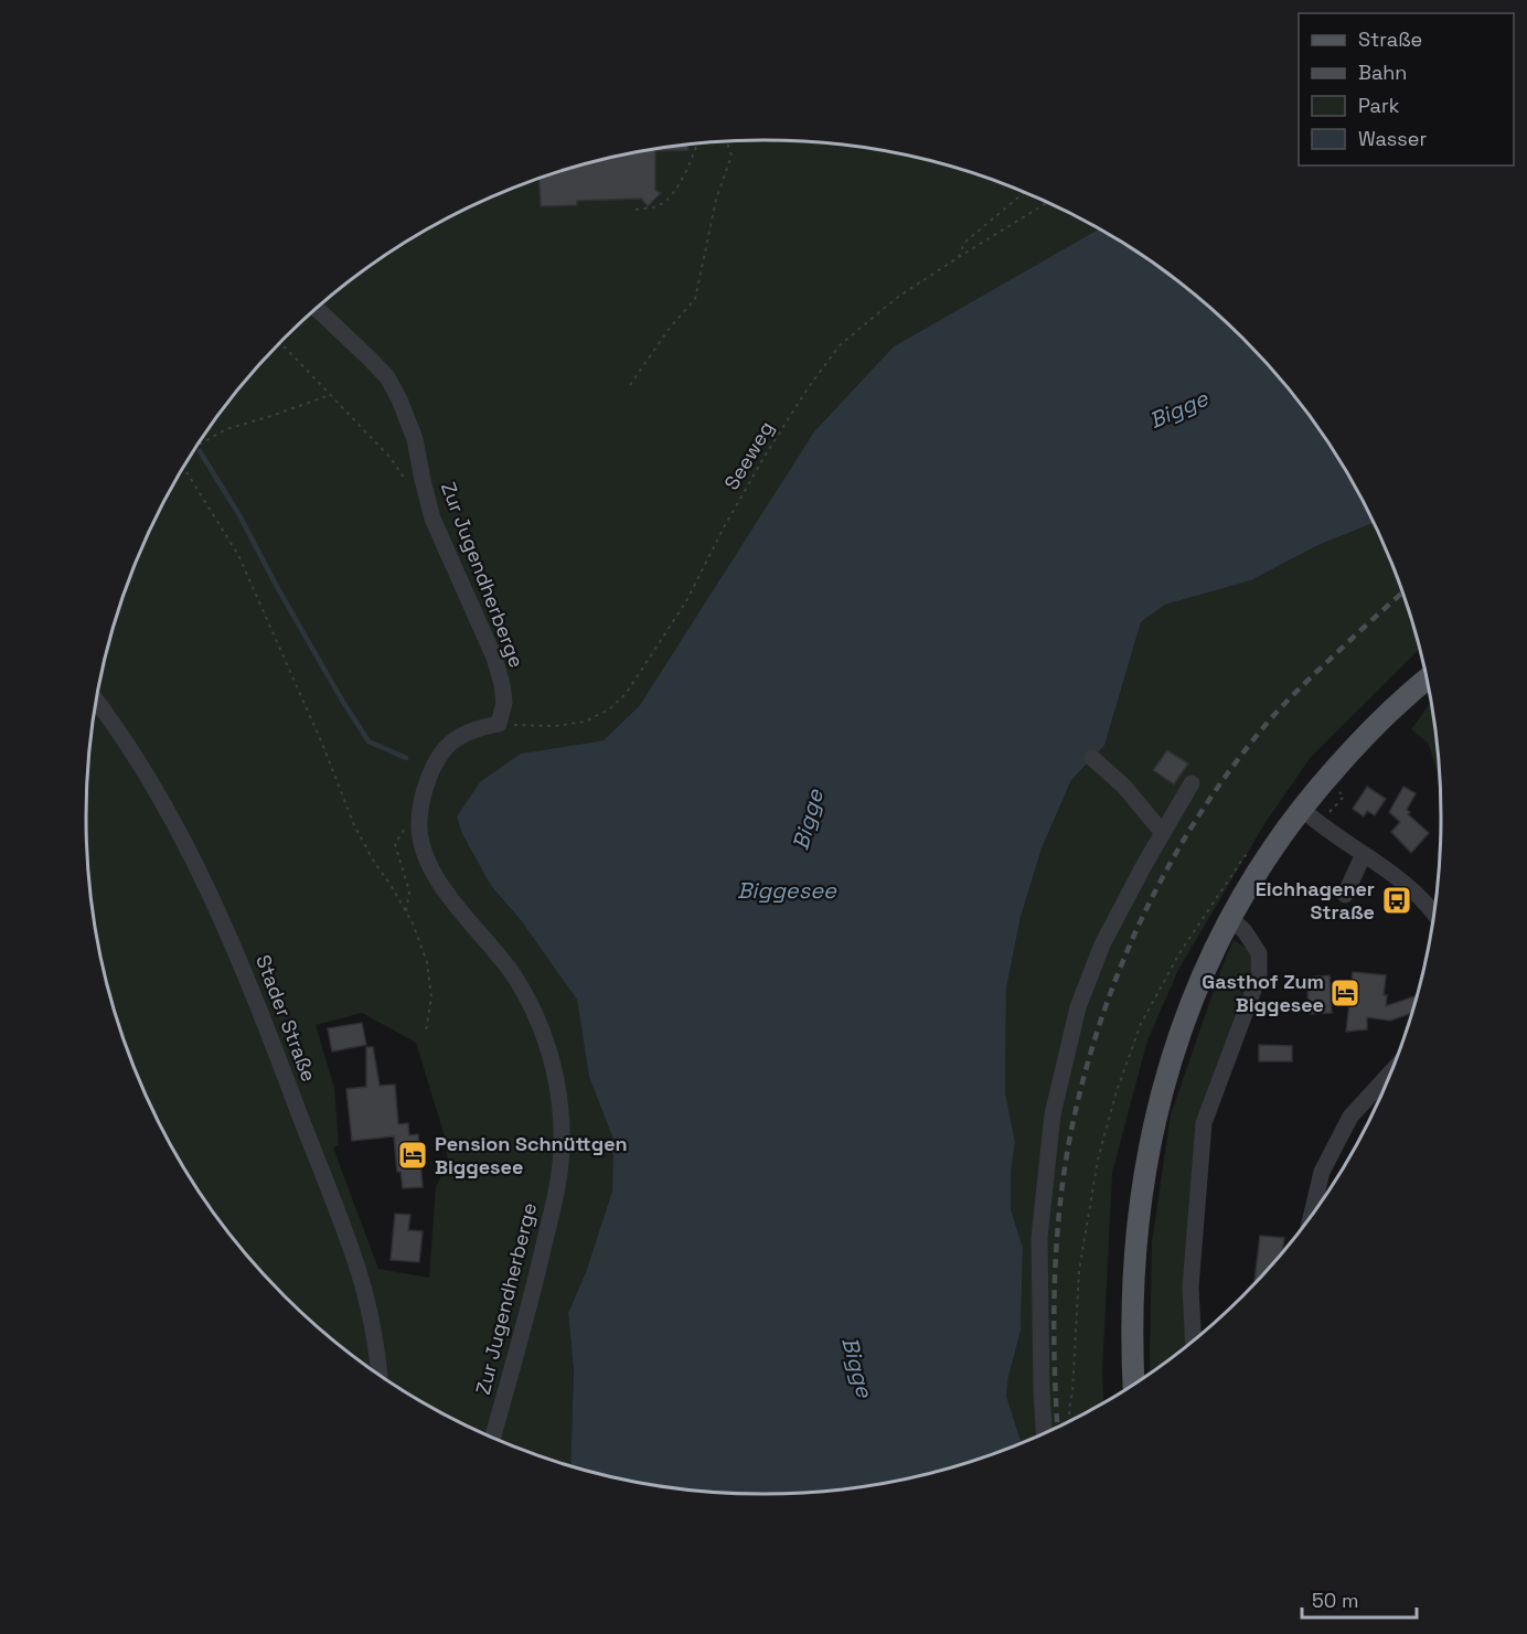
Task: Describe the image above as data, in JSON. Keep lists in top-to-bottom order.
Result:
{
  "streets": {
    "street": ["Zur Jugendherberge", "Stader Straße"],
    "path": ["Seeweg"]
  },
  "crossings": [
    ["Seeweg", "Zur Jugendherberge"]
  ],
  "water": ["Bigge", "Biggesee"],
  "places": {
    "bus stop": ["Eichhagener Straße"],
    "hotel": ["Gasthof Zum Biggesee", "Pension Schnüttgen Biggesee"]
  },
  "legend": [
    "Straße",
    "Bahn",
    "Park",
    "Wasser"
  ],
  "scale_bar": "50 m"
}
